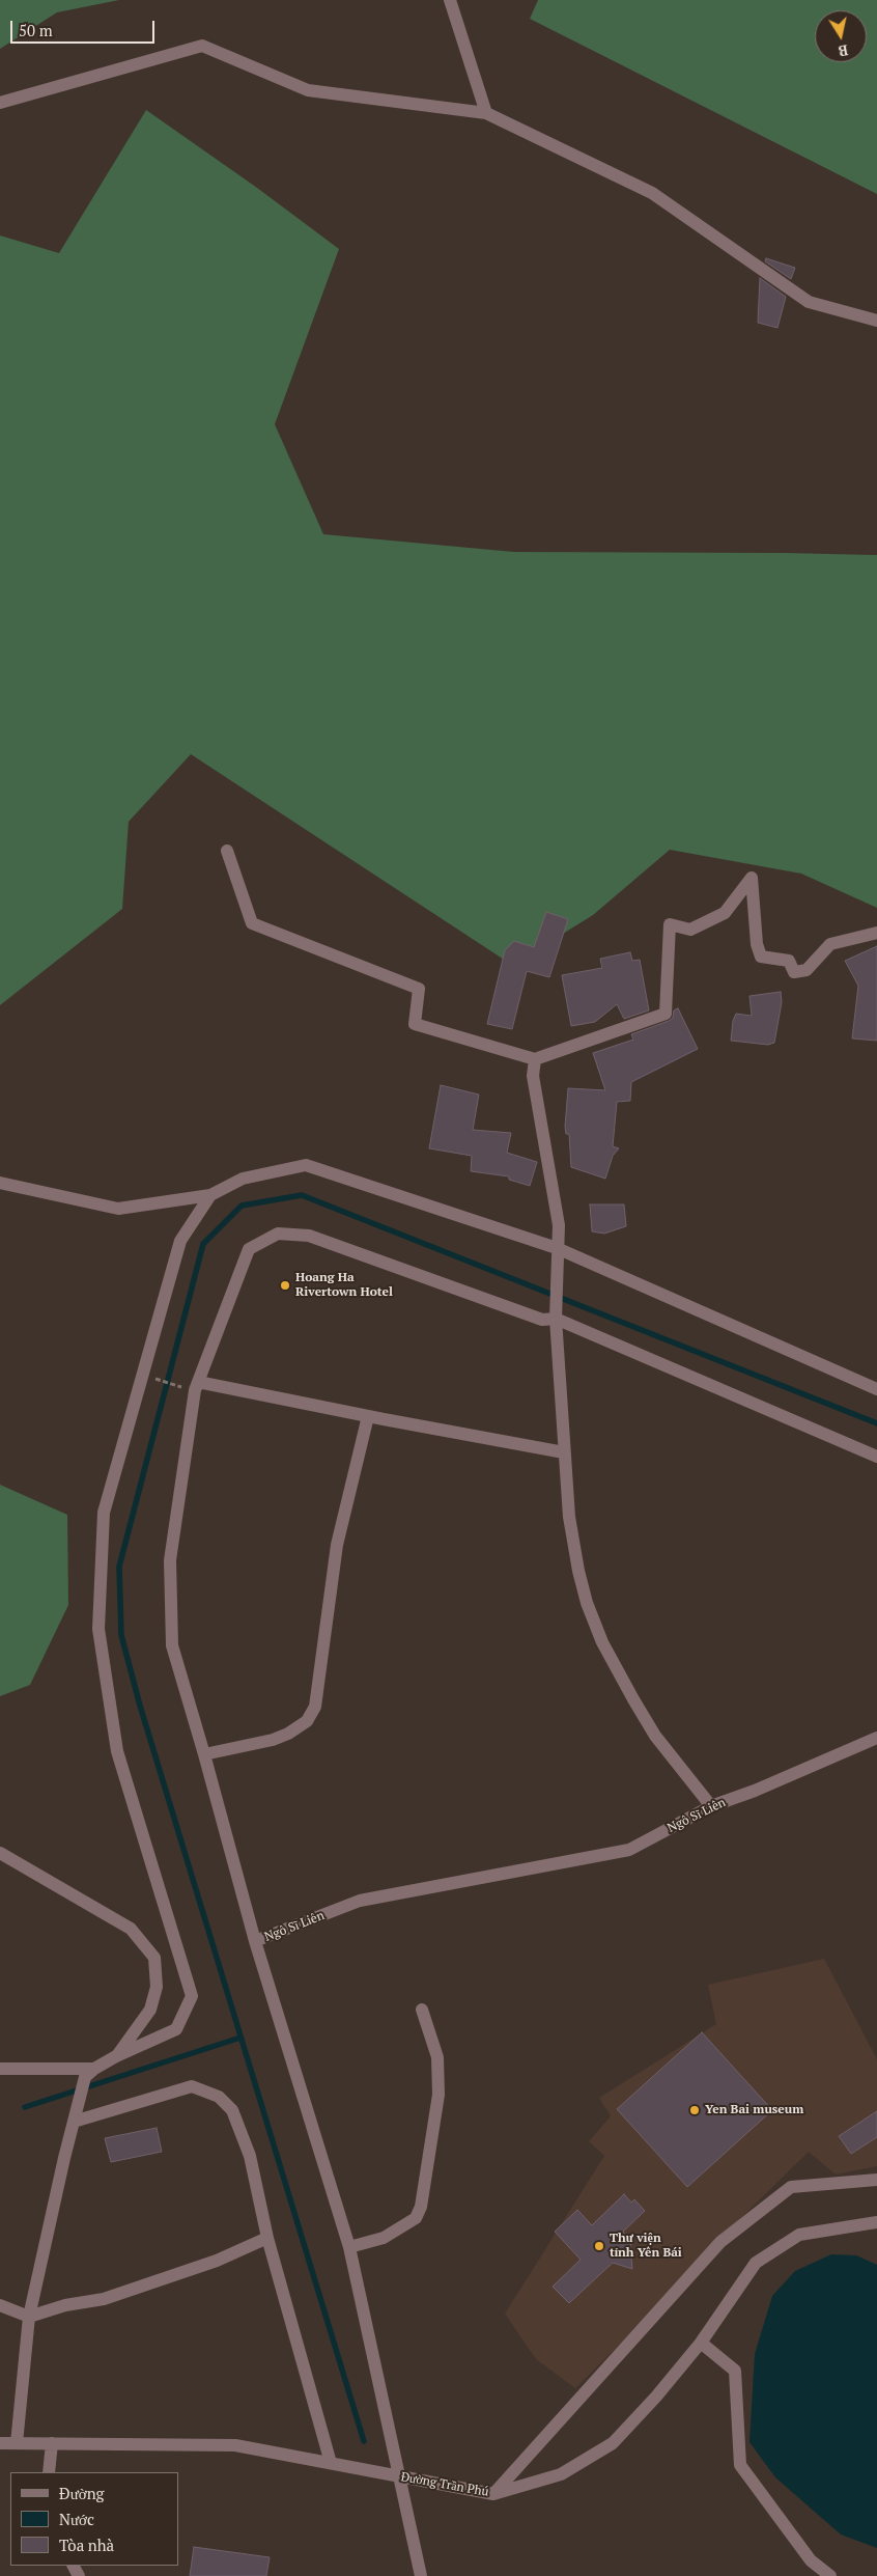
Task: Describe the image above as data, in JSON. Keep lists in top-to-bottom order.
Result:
{
  "streets": {
    "street": ["Ngô Sĩ Liên", "Đường Trần Phú"]
  },
  "crossings": [
    ["Ngô Sĩ Liên", "Đường Trần Phú"]
  ],
  "places": ["Hoang Ha Rivertown Hotel", "Yen Bai museum", "Thư viện tỉnh Yên Bái"],
  "legend": ["Đường", "Nước", "Tòa nhà"],
  "scale_bar": "50 m",
  "north": "bottom"
}
